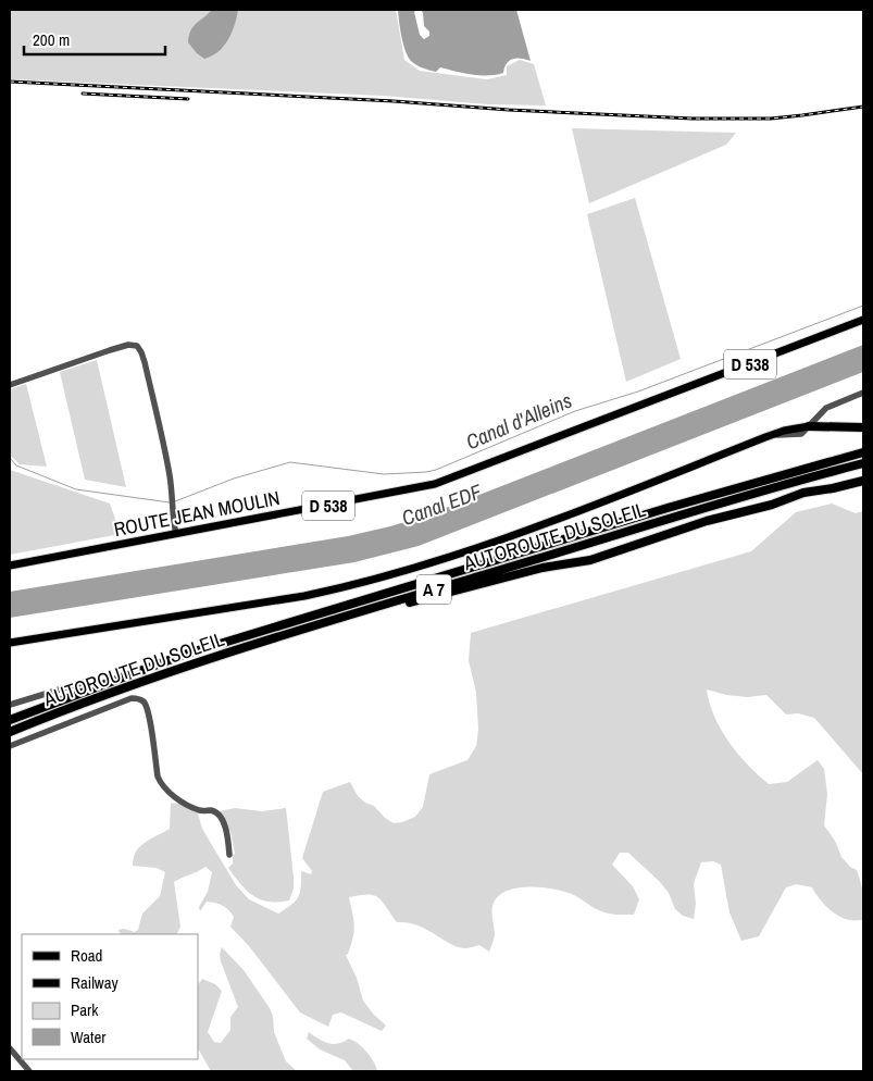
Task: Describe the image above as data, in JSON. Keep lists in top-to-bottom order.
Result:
{
  "streets": {
    "highway": ["AUTOROUTE DU SOLEIL", "A 7"],
    "main road": ["D 538", "ROUTE JEAN MOULIN"]
  },
  "water": ["Canal d'Alleins", "Canal EDF"],
  "legend": [
    "Road",
    "Railway",
    "Park",
    "Water"
  ],
  "scale_bar": "200 m"
}
